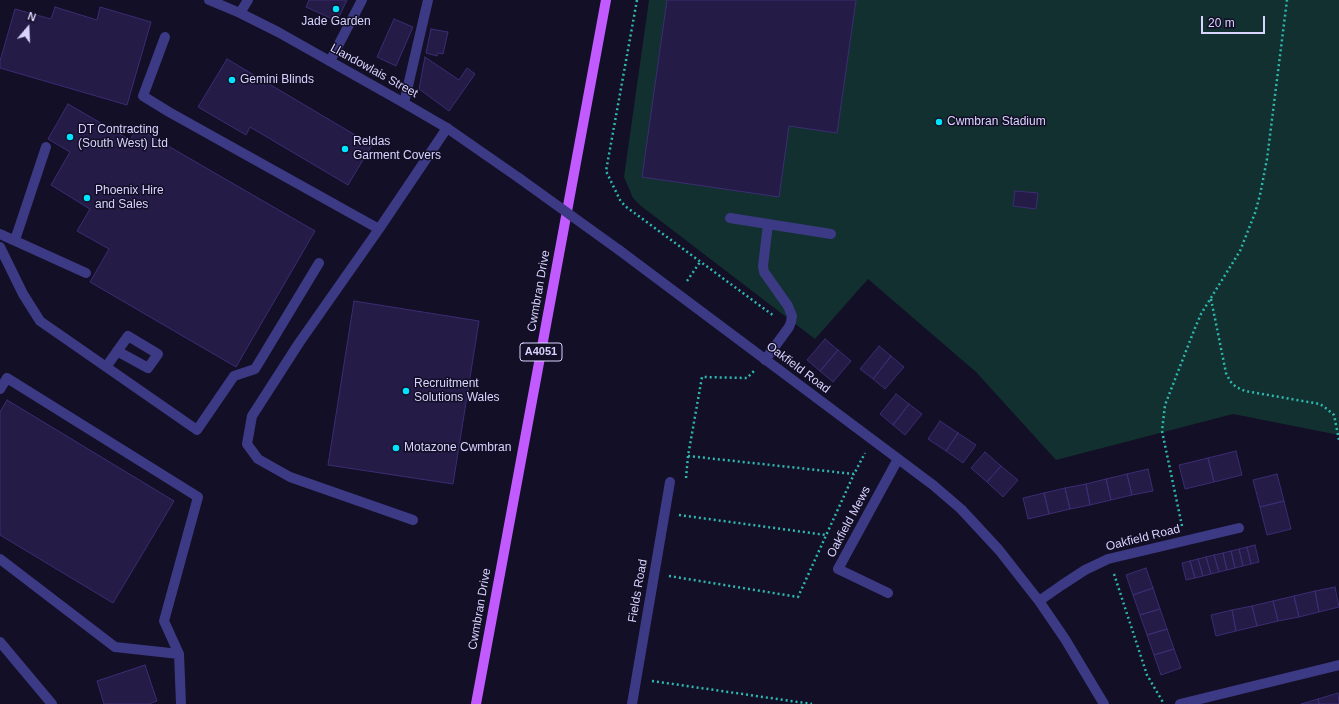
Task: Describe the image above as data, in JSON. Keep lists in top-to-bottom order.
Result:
{
  "streets": {
    "main road": ["Cwmbran Drive", "A4051"],
    "street": [
      "Llandowlais Street",
      "Oakfield Road",
      "Oakfield Mews",
      "Fields Road"
    ]
  },
  "crossings": [
    ["Llandowlais Street", "Oakfield Road"],
    ["Oakfield Road", "Oakfield Mews"]
  ],
  "places": [
    "Jade Garden",
    "Gemini Blinds",
    "Cwmbran Stadium",
    "DT Contracting (South West) Ltd",
    "Reldas Garment Covers",
    "Phoenix Hire and Sales",
    "Recruitment Solutions Wales",
    "Motazone Cwmbran"
  ],
  "scale_bar": "20 m",
  "north": "top"
}
